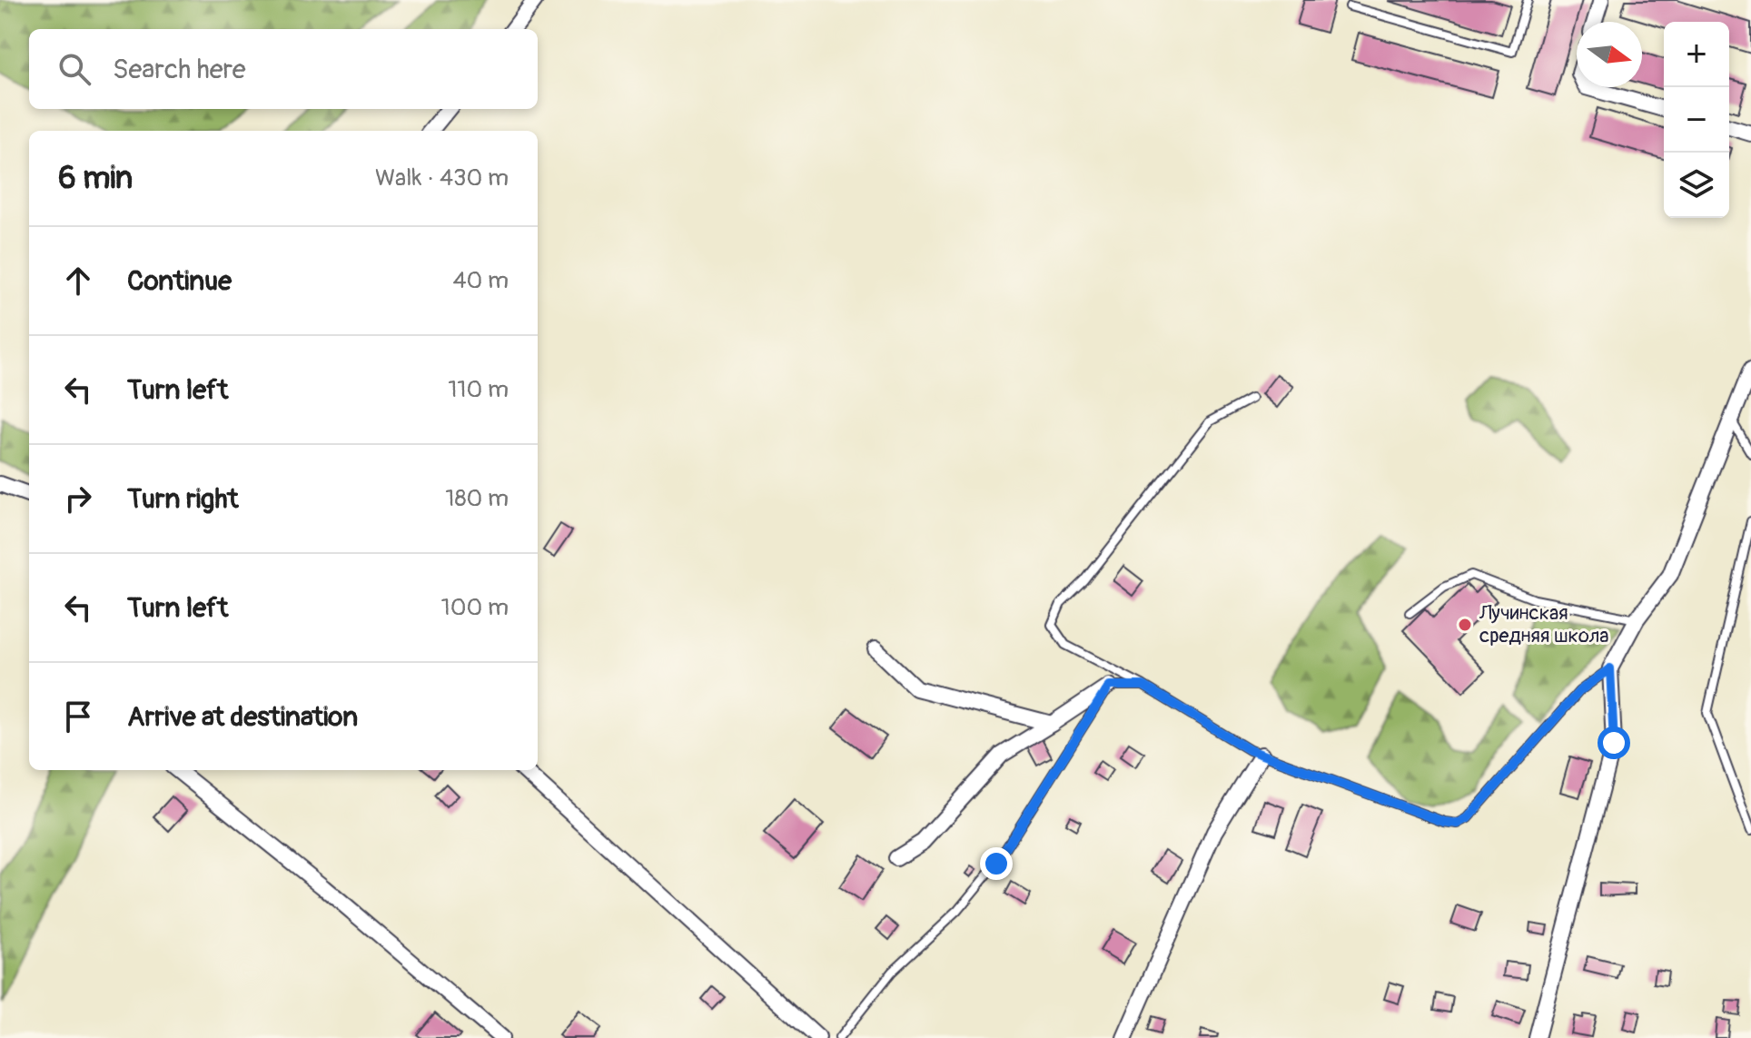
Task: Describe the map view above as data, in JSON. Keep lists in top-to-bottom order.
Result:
{
  "places": ["Лучинская средняя школа"],
  "north": "right",
  "page": {
    "map_buttons": ["+", "−"],
    "search": "Search here",
    "heading": ["6 min", "Walk · 430 m"],
    "list": [
      ["Continue", "40 m"],
      ["Turn left", "110 m"],
      ["Turn right", "180 m"],
      ["Turn left", "100 m"],
      "Arrive at destination"
    ]
  }
}
